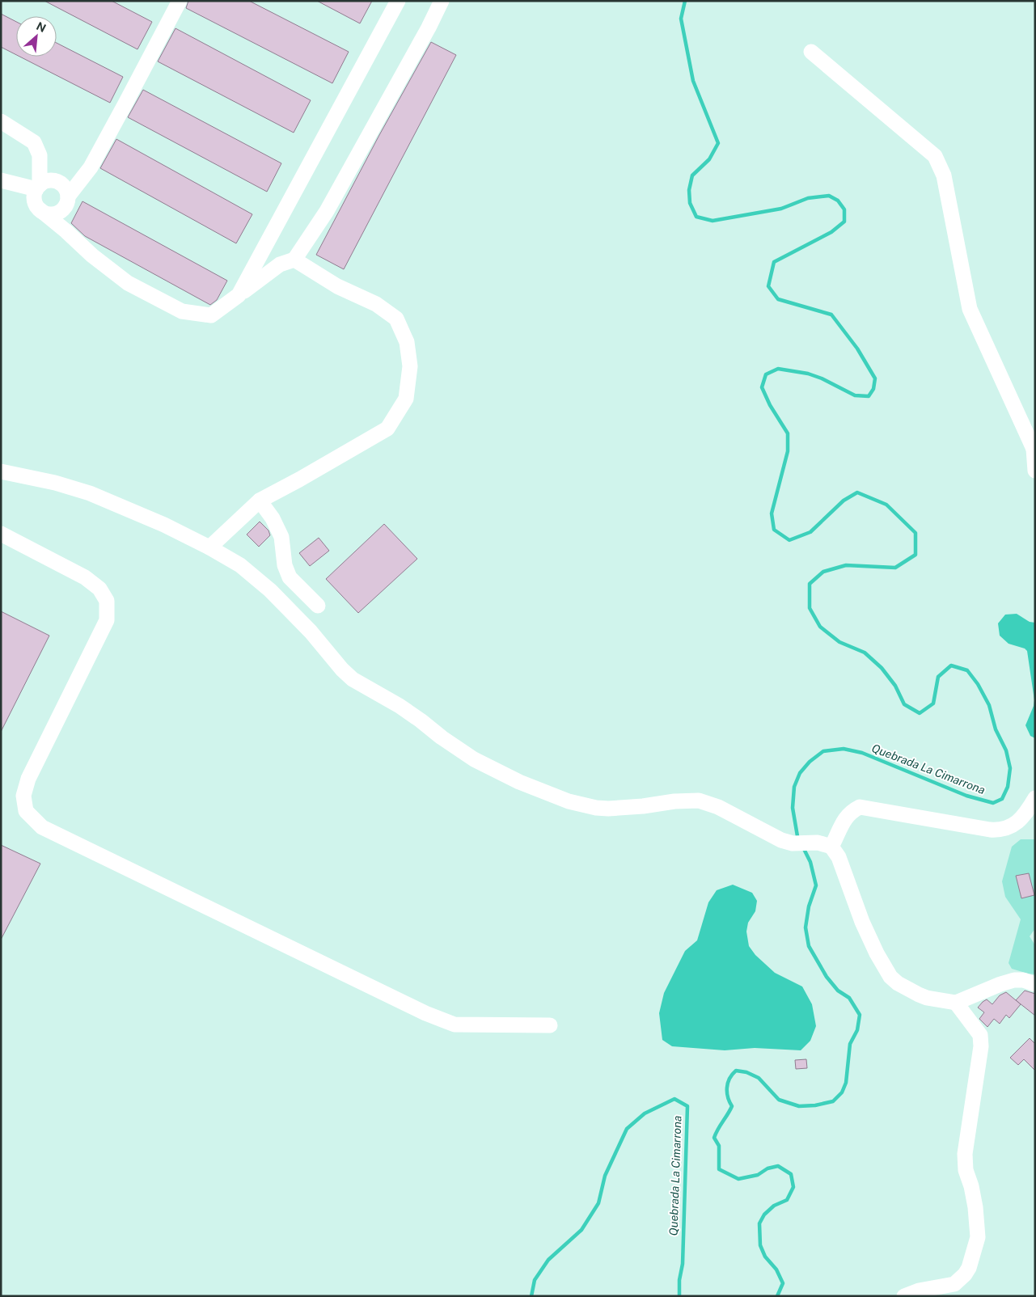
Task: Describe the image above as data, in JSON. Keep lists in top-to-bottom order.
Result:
{
  "water": ["Quebrada La Cimarrona"],
  "north": "top right"
}
